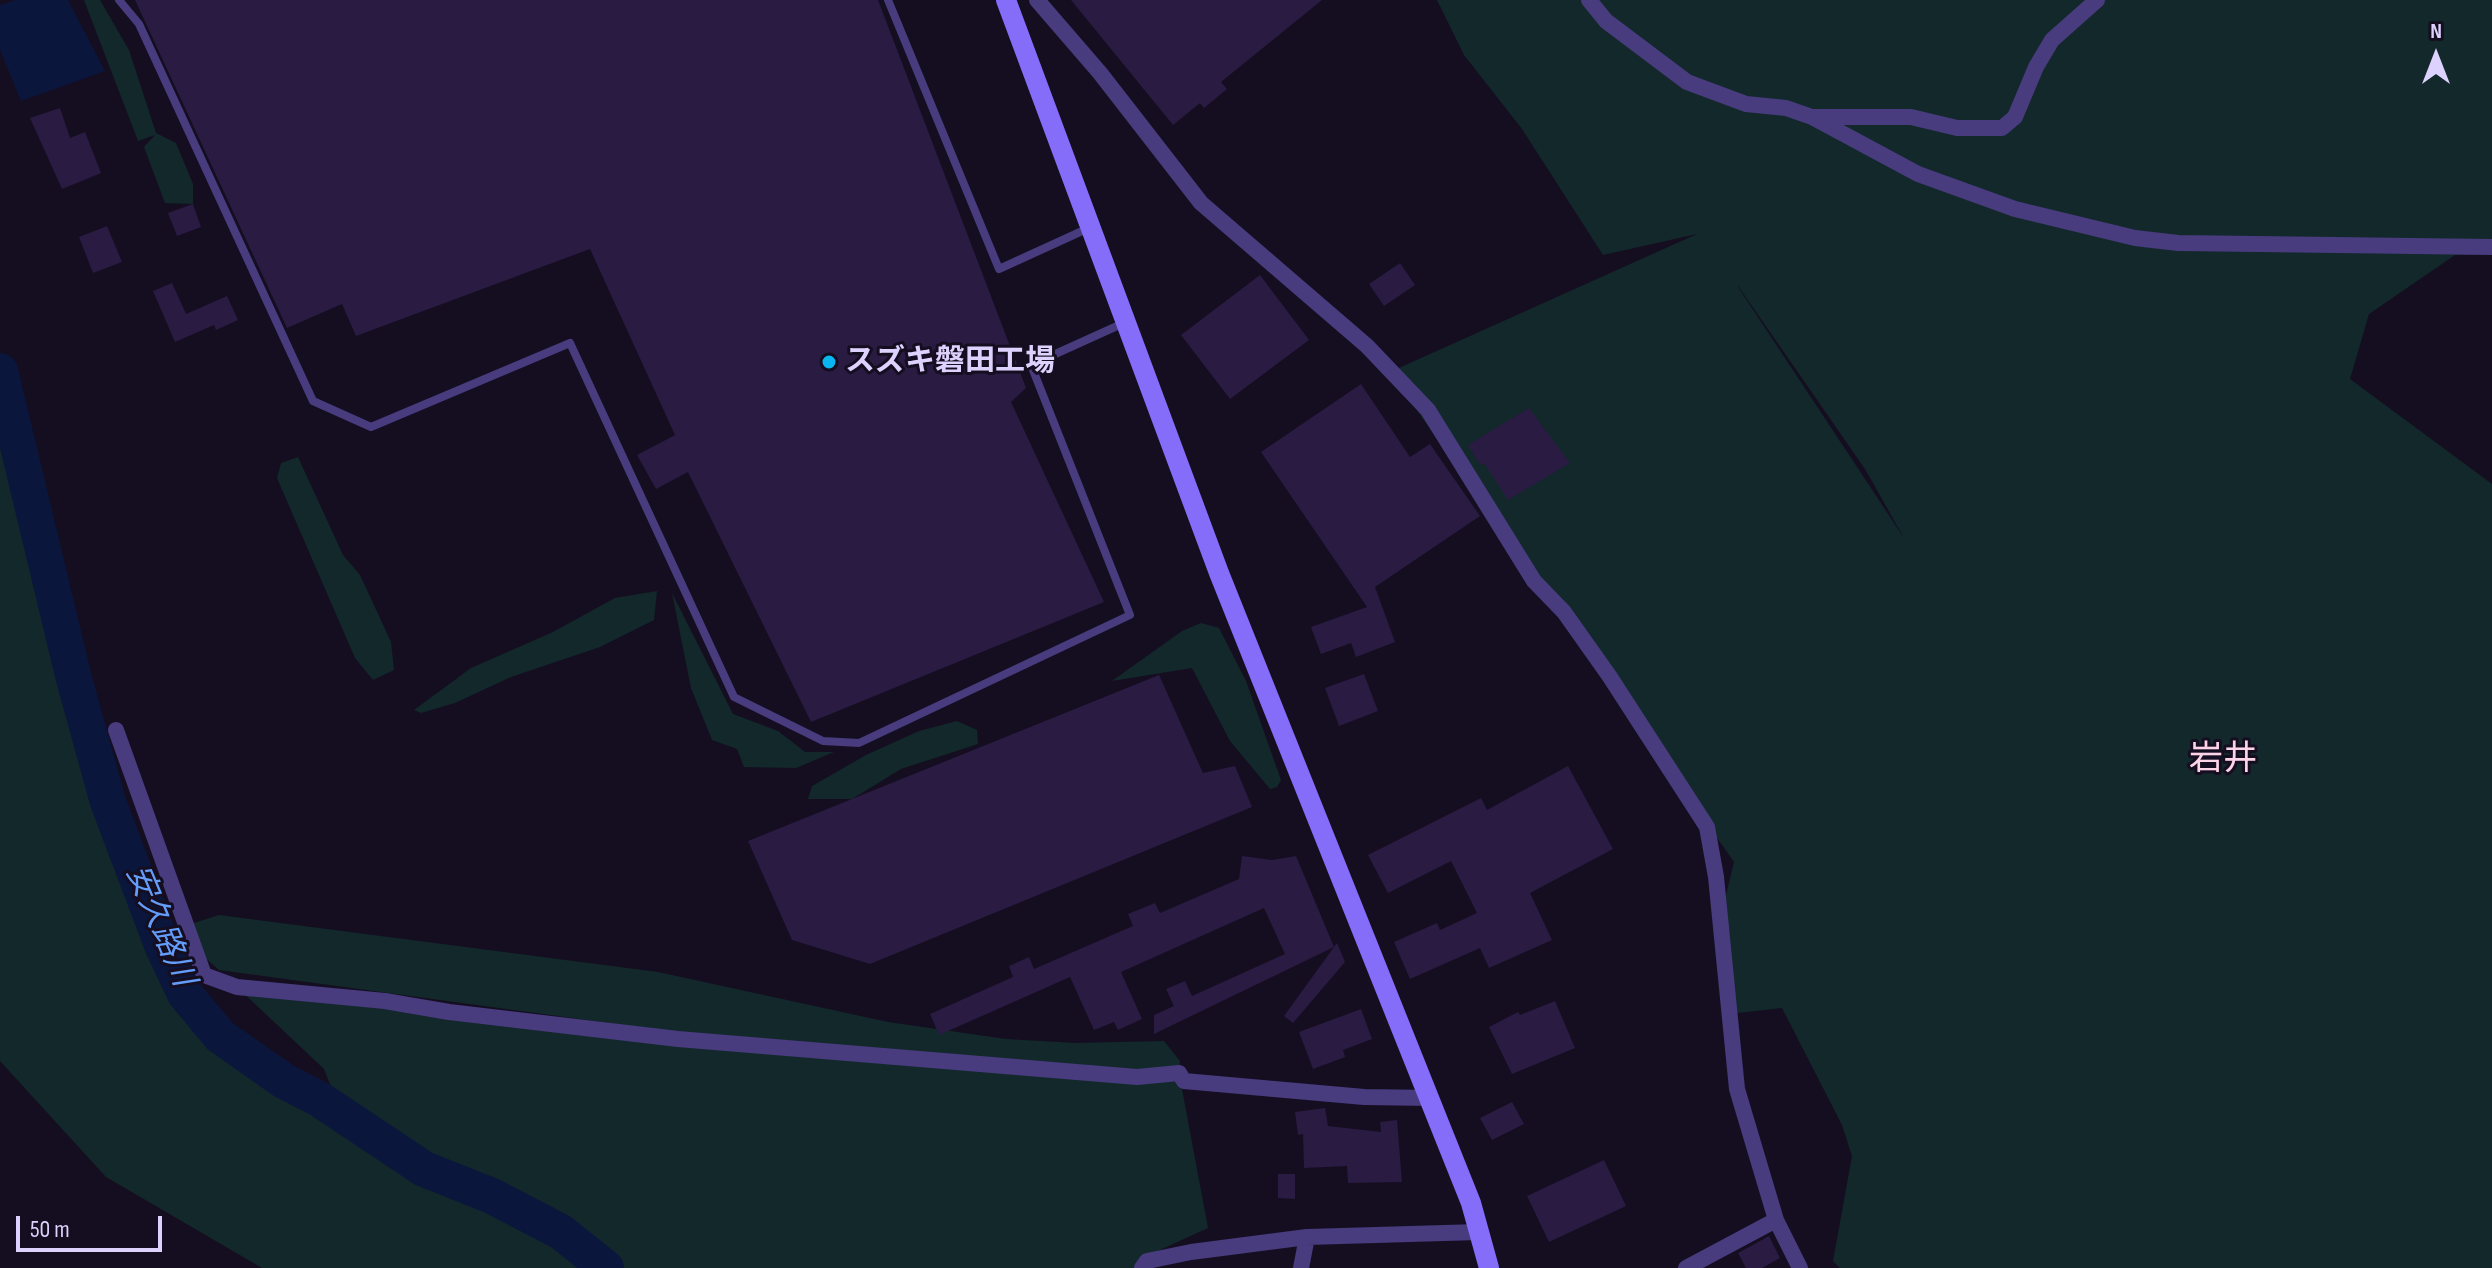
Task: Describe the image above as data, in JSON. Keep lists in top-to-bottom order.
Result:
{
  "districts": ["岩井"],
  "water": ["安久路川"],
  "places": ["スズキ磐田工場"],
  "scale_bar": "50 m",
  "north": "top"
}
